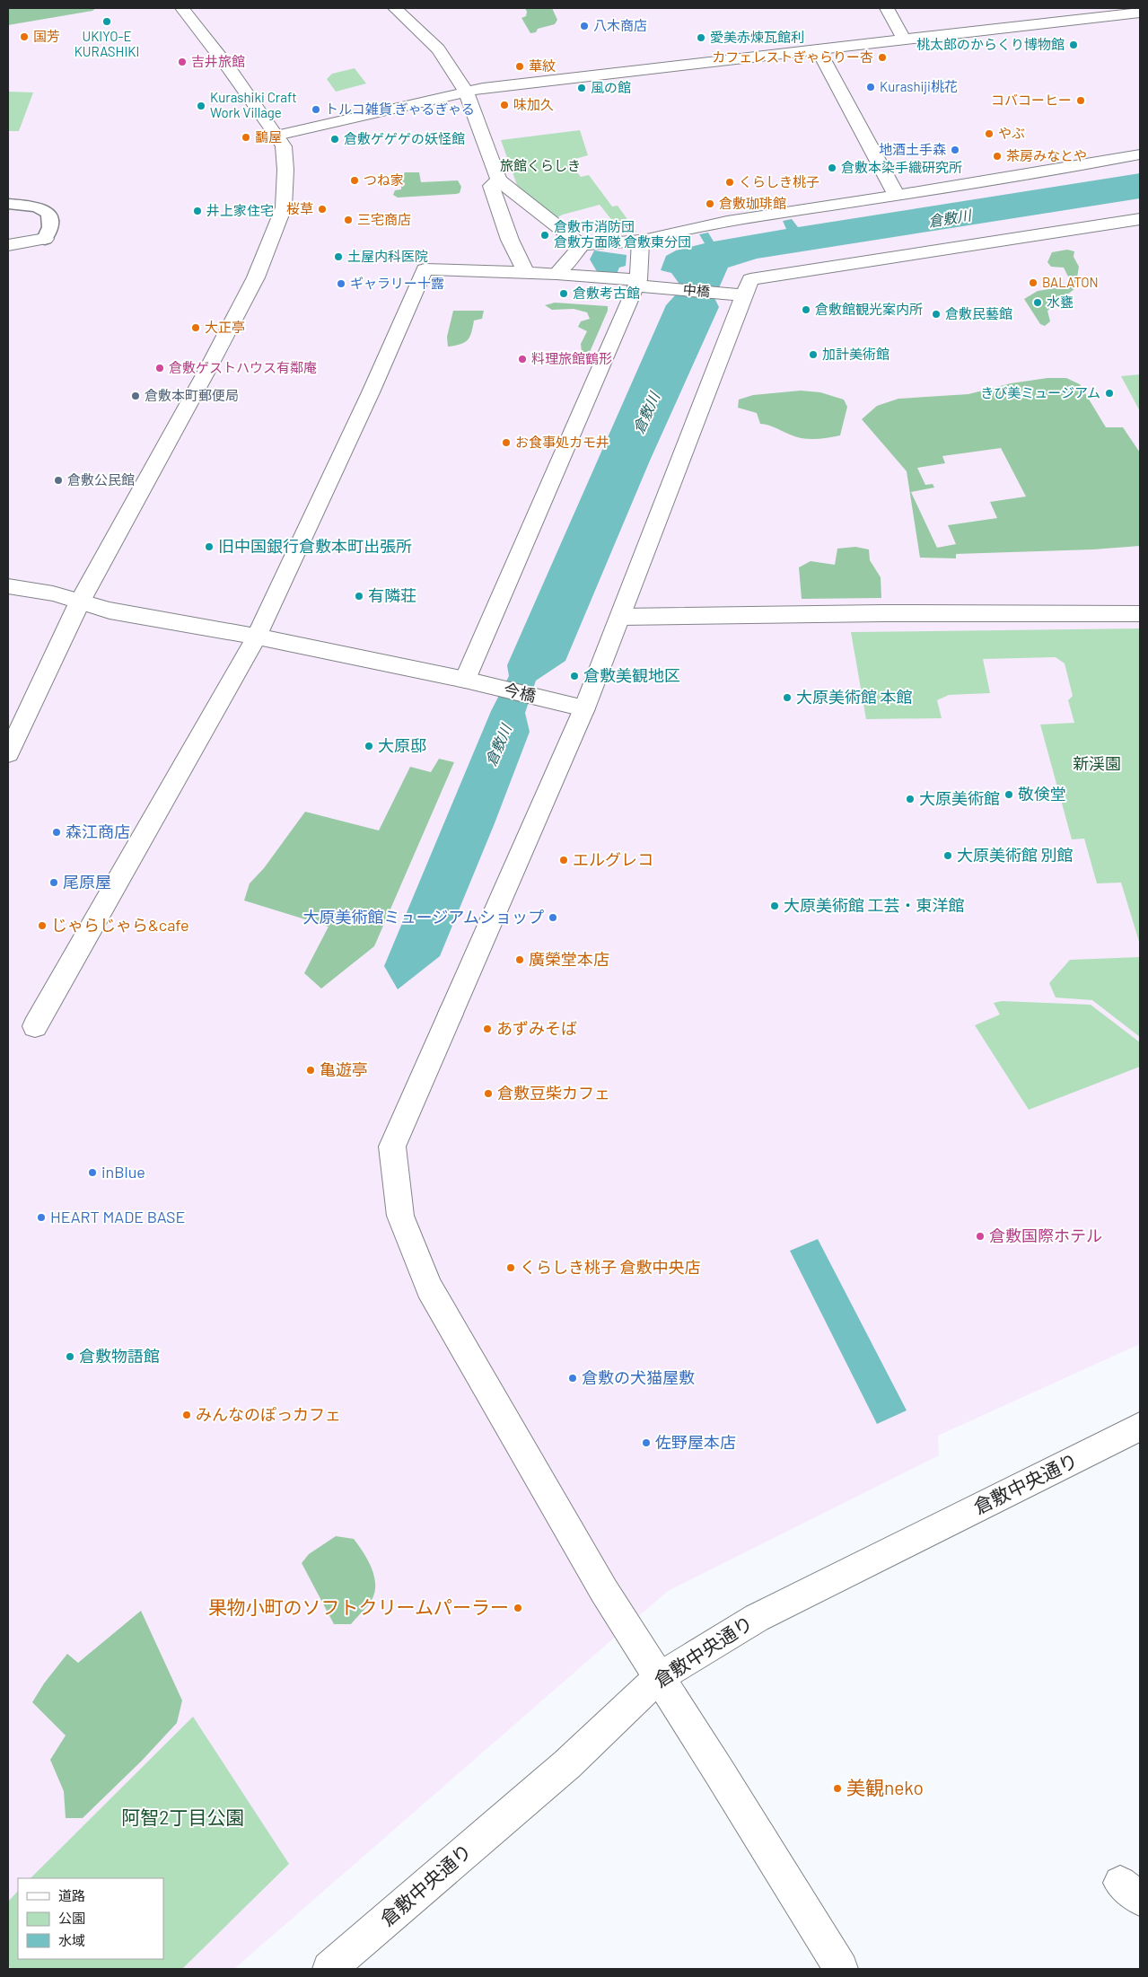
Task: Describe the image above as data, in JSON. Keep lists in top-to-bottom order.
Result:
{
  "streets": {
    "street": ["中橋", "今橋", "倉敷中央通り"]
  },
  "crossings": [
    ["中橋", "今橋"]
  ],
  "water": ["倉敷川"],
  "parks": ["旅館くらしき", "新渓園", "阿智2丁目公園"],
  "places": [
    "UKIYO-E KURASHIKI",
    "八木商店",
    "国芳",
    "愛美赤煉瓦館利",
    "桃太郎のからくり博物館",
    "カフェレストぎゃらりー杏",
    "吉井旅館",
    "華紋",
    "Kurashiji桃花",
    "風の館",
    "コバコーヒー",
    "味加久",
    "Kurashiki Craft Work Village",
    "トルコ雑貨 ぎゃるぎゃる",
    "やぶ",
    "鷭屋",
    "倉敷ゲゲゲの妖怪館",
    "地酒土手森",
    "茶房みなとや",
    "倉敷本染手織研究所",
    "つね家",
    "くらしき桃子",
    "倉敷珈琲館",
    "桜草",
    "井上家住宅",
    "三宅商店",
    "倉敷市消防団 倉敷方面隊 倉敷東分団",
    "土屋内科医院",
    "BALATON",
    "ギャラリー十露",
    "倉敷考古館",
    "水甕",
    "倉敷館観光案内所",
    "倉敷民藝館",
    "大正亭",
    "加計美術館",
    "料理旅館鶴形",
    "倉敷ゲストハウス有鄰庵",
    "きび美ミュージアム",
    "倉敷本町郵便局",
    "お食事処カモ井",
    "倉敷公民館",
    "旧中国銀行倉敷本町出張所",
    "有隣荘",
    "倉敷美観地区",
    "大原美術館 本館",
    "大原邸",
    "敬倹堂",
    "大原美術館",
    "森江商店",
    "大原美術館 別館",
    "エルグレコ",
    "尾原屋",
    "大原美術館 工芸・東洋館",
    "大原美術館ミュージアムショップ",
    "じゃらじゃら&cafe",
    "廣榮堂本店",
    "あずみそば",
    "亀遊亭",
    "倉敷豆柴カフェ",
    "inBlue",
    "HEART MADE BASE",
    "倉敷国際ホテル",
    "くらしき桃子 倉敷中央店",
    "倉敷物語館",
    "倉敷の犬猫屋敷",
    "みんなのぽっカフェ",
    "佐野屋本店",
    "果物小町のソフトクリームパーラー",
    "美観neko"
  ],
  "legend": ["道路", "公園", "水域"]
}
